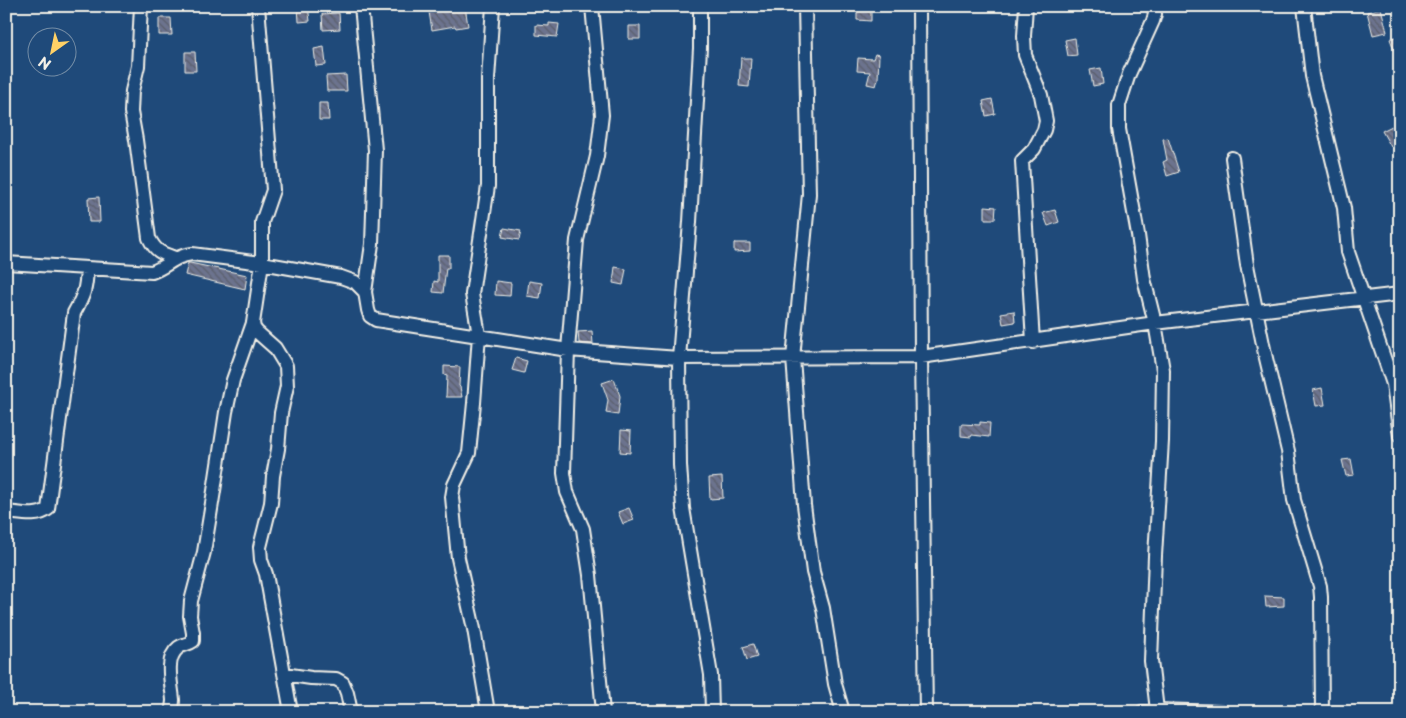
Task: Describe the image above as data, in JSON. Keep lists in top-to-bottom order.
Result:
{
  "north": "bottom left"
}
